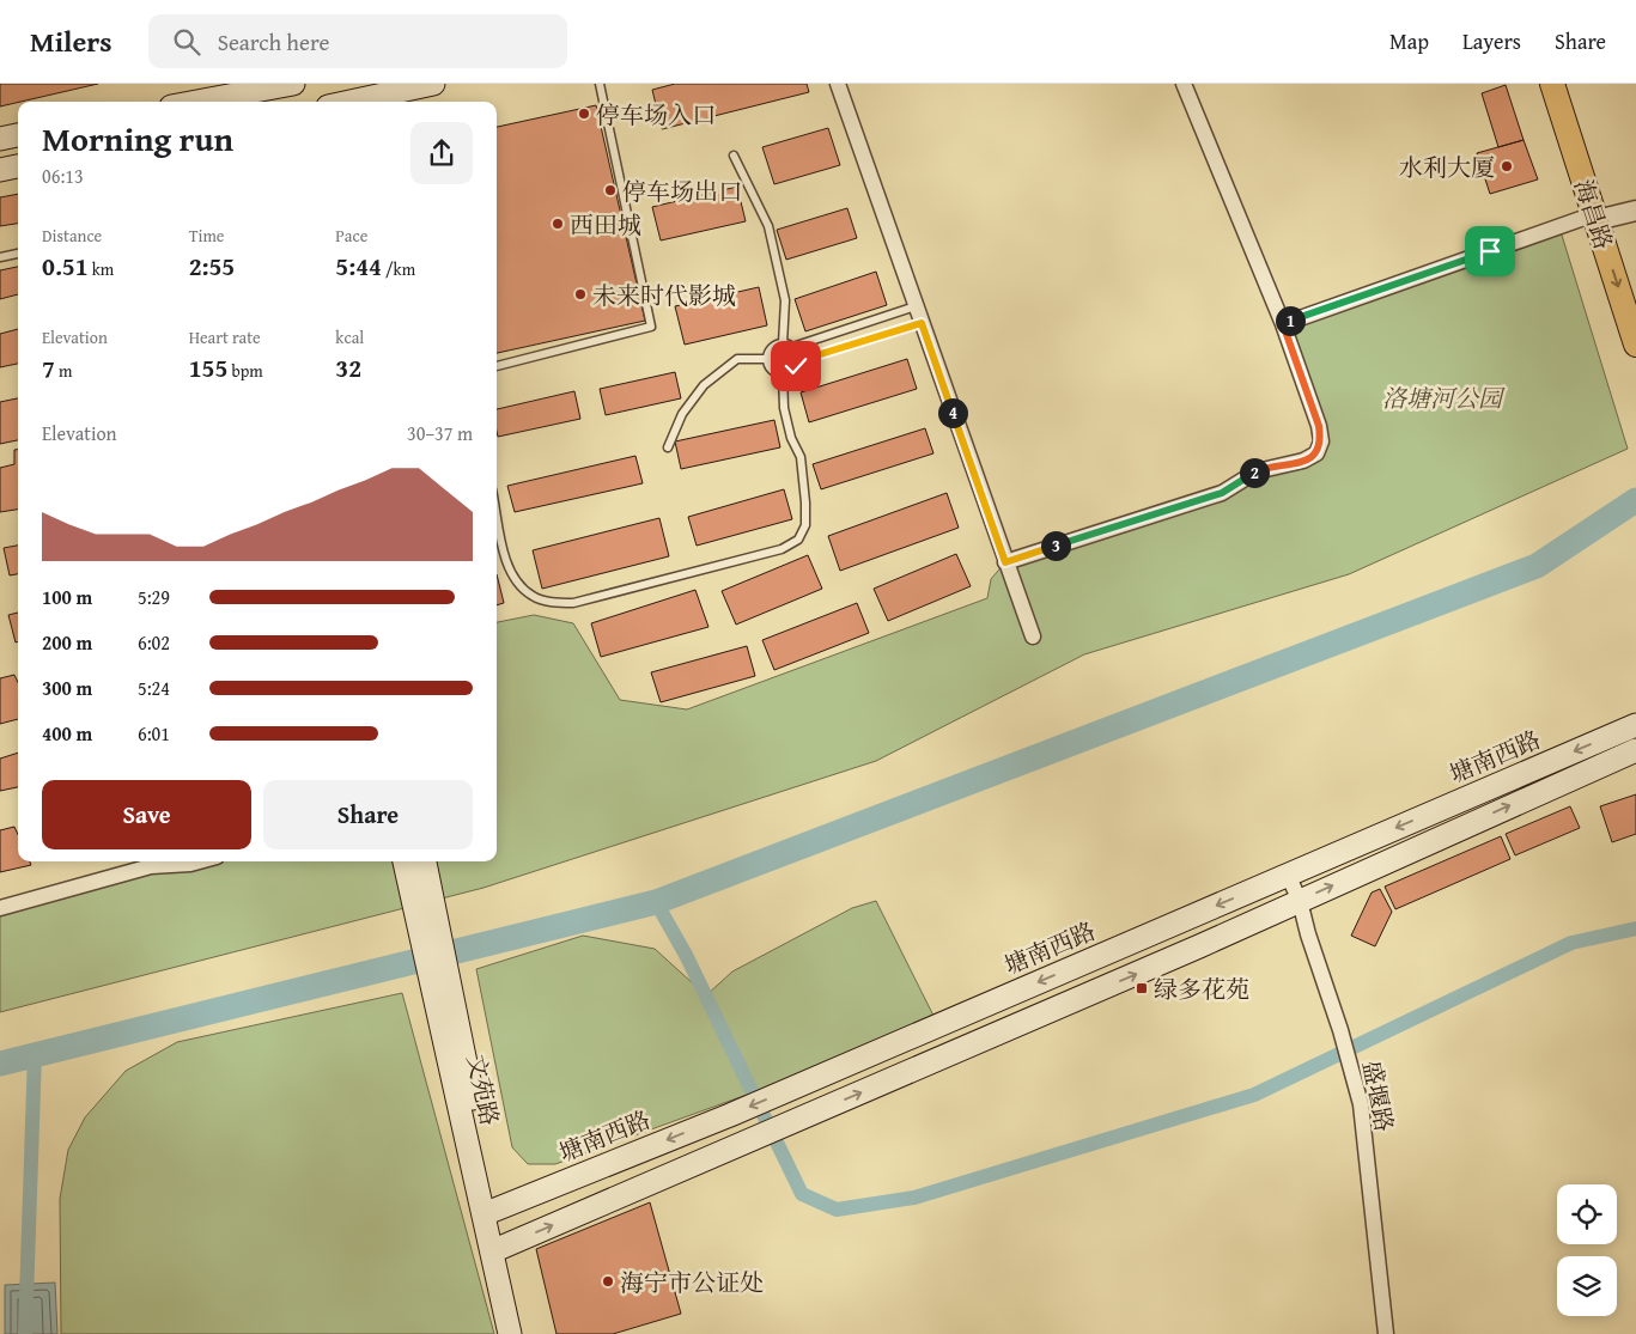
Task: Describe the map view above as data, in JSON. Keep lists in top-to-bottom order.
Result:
{
  "streets": {
    "main road": ["海昌路", "塘南西路", "文苑路"],
    "street": ["盛堰路"]
  },
  "crossings": [
    ["塘南西路", "文苑路"],
    ["塘南西路", "盛堰路"]
  ],
  "parks": ["洛塘河公园"],
  "places": {
    "other": [
      "停车场入口",
      "水利大厦",
      "停车场出口",
      "西田城",
      "未来时代影城",
      "海宁市公证处"
    ],
    "transit": ["绿多花苑"]
  },
  "page": {
    "header": "Milers",
    "search": "Search here",
    "nav": ["Map", "Layers", "Share"],
    "heading": ["Morning run", "06:13"],
    "stats": [
      ["Distance", "0.51 km"],
      ["Time", "2:55"],
      ["Pace", "5:44 /km"],
      ["Elevation", "7 m"],
      ["Heart rate", "155 bpm"],
      ["kcal", "32"]
    ],
    "pins": [
      "1",
      "4",
      "2",
      "3"
    ],
    "chart": ["Elevation", "30–37 m"],
    "list": [
      {
        "name": "100 m",
        "note": "5:29"
      },
      {
        "name": "200 m",
        "note": "6:02"
      },
      {
        "name": "300 m",
        "note": "5:24"
      },
      {
        "name": "400 m",
        "note": "6:01"
      }
    ],
    "buttons": ["Save", "Share"]
  }
}
